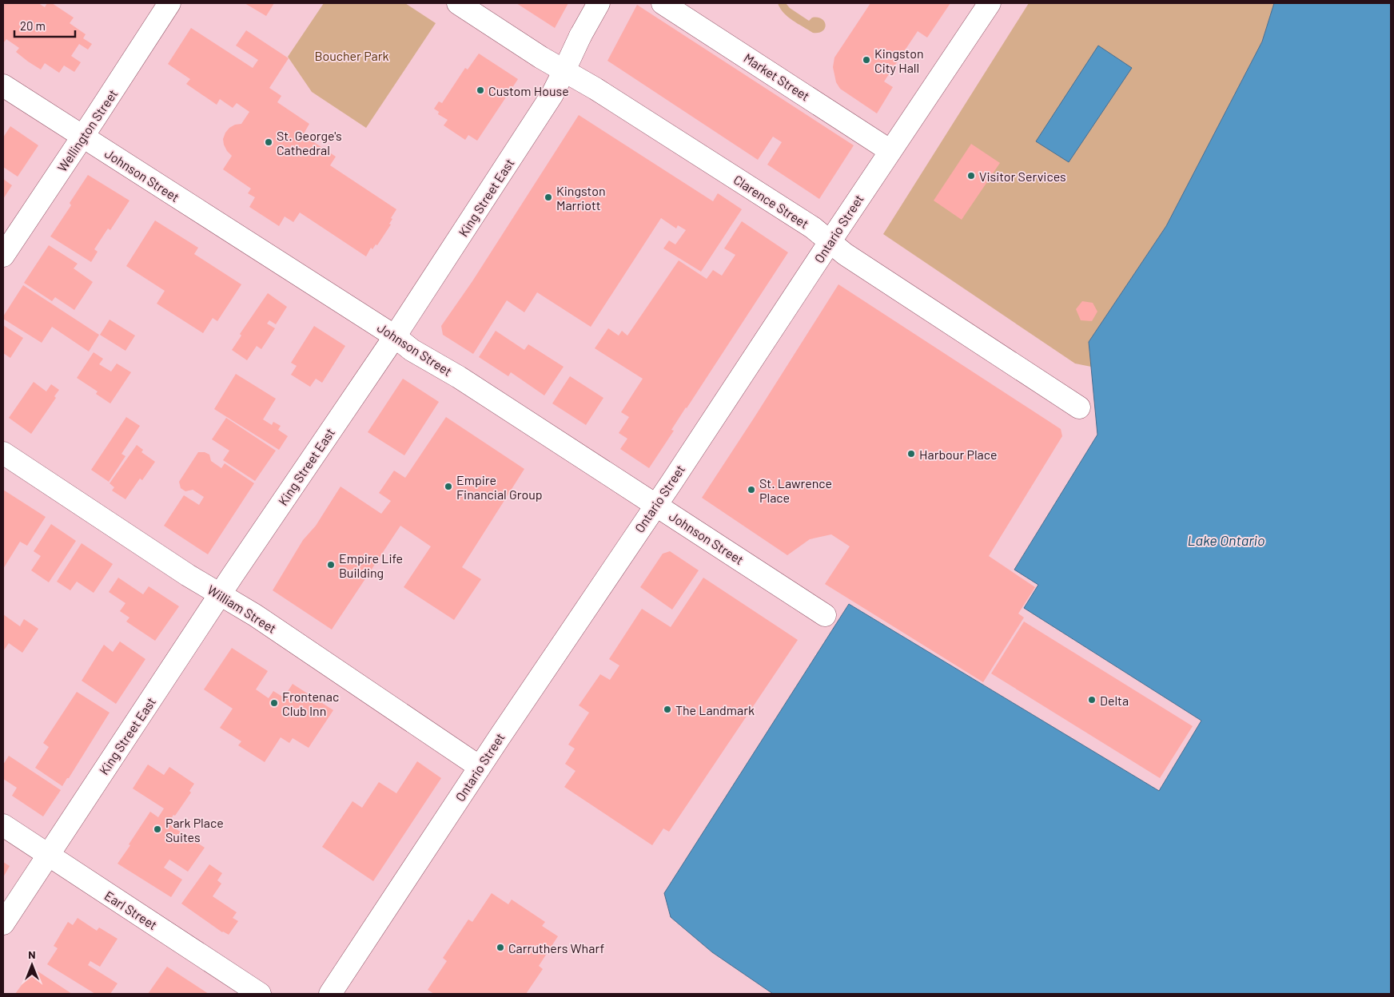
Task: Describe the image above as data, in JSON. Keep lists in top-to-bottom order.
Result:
{
  "streets": {
    "street": [
      "Market Street",
      "Wellington Street",
      "Johnson Street",
      "King Street East",
      "Clarence Street",
      "Ontario Street",
      "William Street",
      "Earl Street"
    ]
  },
  "crossings": [
    ["Market Street", "Ontario Street"],
    ["Wellington Street", "Johnson Street"],
    ["Johnson Street", "King Street East"],
    ["Johnson Street", "Ontario Street"],
    ["King Street East", "Clarence Street"],
    ["King Street East", "William Street"],
    ["King Street East", "Earl Street"],
    ["Clarence Street", "Ontario Street"],
    ["Ontario Street", "William Street"]
  ],
  "water": ["Lake Ontario"],
  "parks": ["Boucher Park"],
  "places": [
    "Kingston City Hall",
    "Custom House",
    "St. George's Cathedral",
    "Visitor Services",
    "Kingston Marriott",
    "Harbour Place",
    "Empire Financial Group",
    "St. Lawrence Place",
    "Empire Life Building",
    "Delta",
    "Frontenac Club Inn",
    "The Landmark",
    "Park Place Suites",
    "Carruthers Wharf"
  ],
  "scale_bar": "20 m",
  "north": "top"
}
